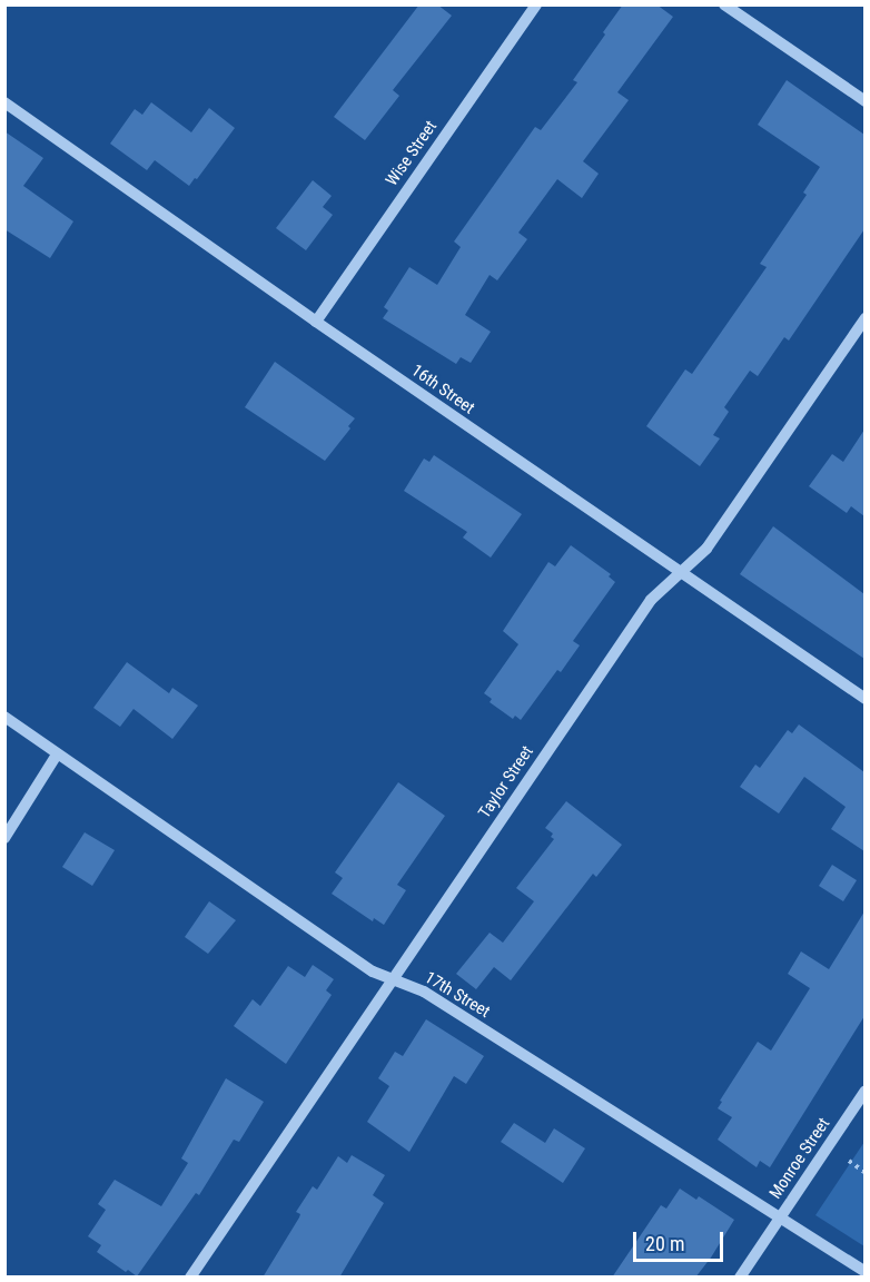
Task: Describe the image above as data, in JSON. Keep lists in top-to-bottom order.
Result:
{
  "streets": {
    "street": [
      "Wise Street",
      "16th Street",
      "Taylor Street",
      "17th Street",
      "Monroe Street"
    ]
  },
  "crossings": [
    ["Wise Street", "16th Street"],
    ["16th Street", "Taylor Street"],
    ["Taylor Street", "17th Street"],
    ["17th Street", "Monroe Street"]
  ],
  "scale_bar": "20 m"
}
